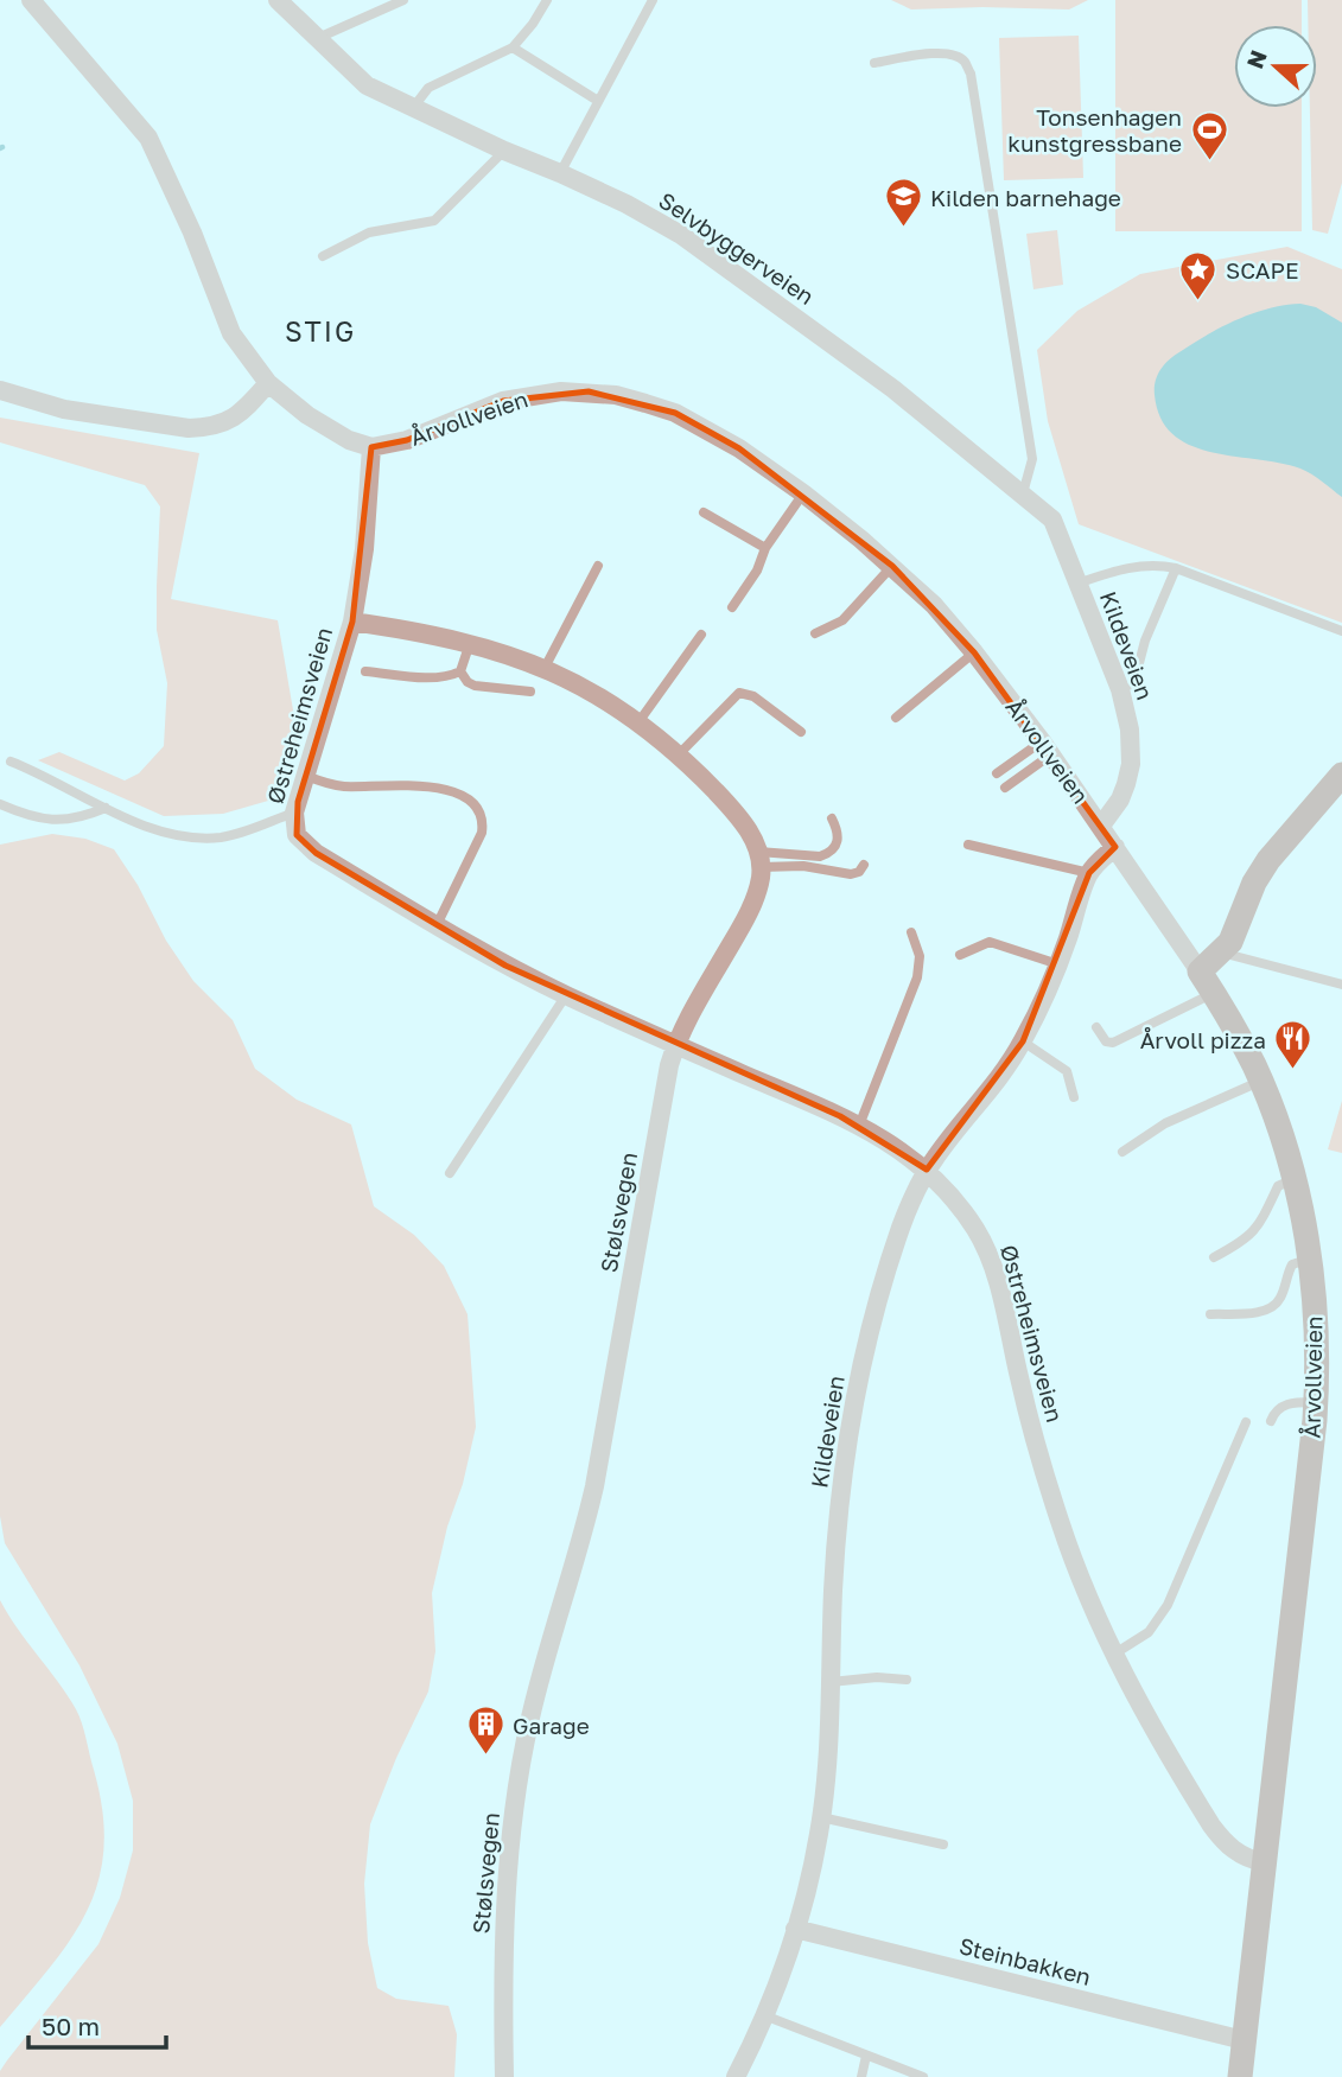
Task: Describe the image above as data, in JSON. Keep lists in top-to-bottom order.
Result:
{
  "streets": {
    "street": [
      "Selvbyggerveien",
      "Årvollveien",
      "Kildeveien",
      "Østreheimsveien",
      "Stølsvegen",
      "Steinbakken"
    ]
  },
  "crossings": [
    ["Selvbyggerveien", "Kildeveien"],
    ["Årvollveien", "Kildeveien"],
    ["Årvollveien", "Østreheimsveien"],
    ["Årvollveien", "Steinbakken"],
    ["Kildeveien", "Østreheimsveien"],
    ["Kildeveien", "Steinbakken"],
    ["Østreheimsveien", "Stølsvegen"]
  ],
  "districts": ["STIG"],
  "places": {
    "sports": ["Tonsenhagen kunstgressbane"],
    "school or university": ["Kilden barnehage"],
    "place": ["SCAPE"],
    "restaurant": ["Årvoll pizza"],
    "building": ["Garage"]
  },
  "scale_bar": "50 m",
  "north": "left"
}
